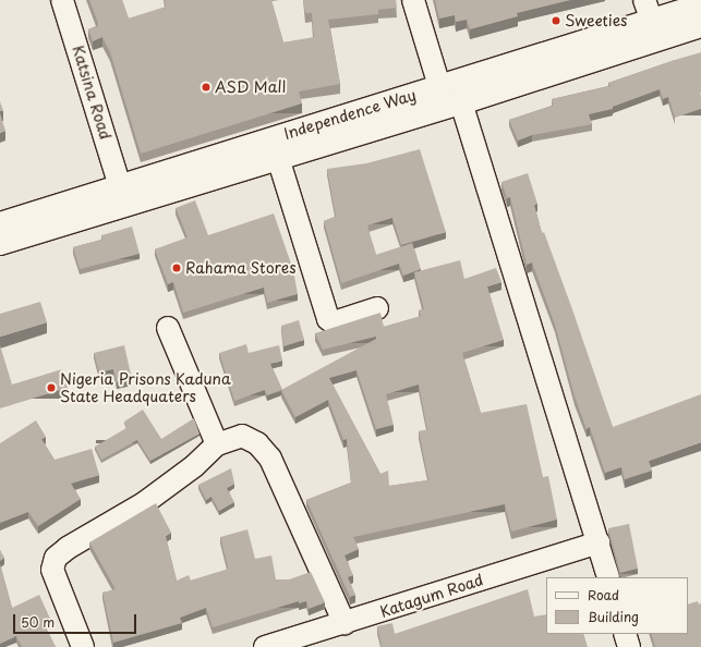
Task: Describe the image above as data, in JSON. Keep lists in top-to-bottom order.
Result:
{
  "streets": {
    "main road": ["Independence Way"],
    "street": ["Katsina Road", "Katagum Road"]
  },
  "crossings": [
    ["Katsina Road", "Independence Way"]
  ],
  "places": [
    "Sweeties",
    "ASD Mall",
    "Rahama Stores",
    "Nigeria Prisons Kaduna State Headquaters"
  ],
  "legend": ["Road", "Building"],
  "scale_bar": "50 m"
}
